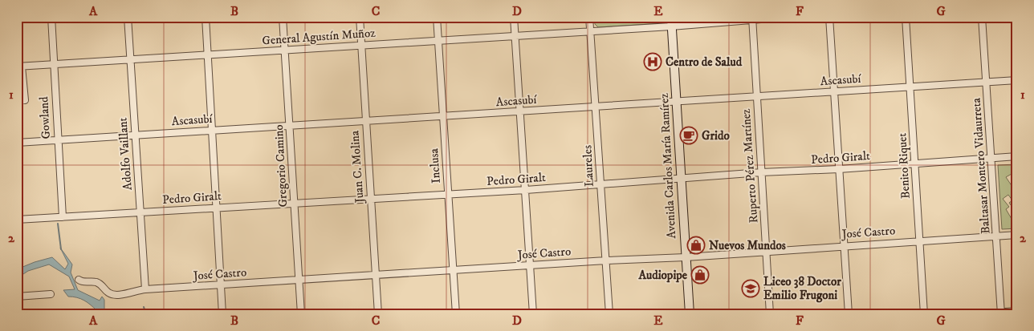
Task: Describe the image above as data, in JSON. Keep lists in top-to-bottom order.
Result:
{
  "streets": {
    "main road": ["Avenida Carlos María Ramírez"],
    "street": [
      "General Agustín Muñoz",
      "Ascasubí",
      "Gowland",
      "Adolfo Vaillant",
      "Pedro Giralt",
      "Gregorio Camino",
      "Inclusa",
      "Laureles",
      "Ruperto Pérez Martínez",
      "Benito Riquet",
      "Baltasar Montero Vidaurreta",
      "Juan C. Molina",
      "José Castro"
    ]
  },
  "crossings": [
    ["General Agustín Muñoz", "Gowland"],
    ["General Agustín Muñoz", "Adolfo Vaillant"],
    ["General Agustín Muñoz", "Gregorio Camino"],
    ["General Agustín Muñoz", "Inclusa"],
    ["General Agustín Muñoz", "Laureles"],
    ["General Agustín Muñoz", "Avenida Carlos María Ramírez"],
    ["General Agustín Muñoz", "Ruperto Pérez Martínez"],
    ["General Agustín Muñoz", "Juan C. Molina"],
    ["Ascasubí", "Gowland"],
    ["Ascasubí", "Adolfo Vaillant"],
    ["Ascasubí", "Gregorio Camino"],
    ["Ascasubí", "Inclusa"],
    ["Ascasubí", "Laureles"],
    ["Ascasubí", "Avenida Carlos María Ramírez"],
    ["Ascasubí", "Ruperto Pérez Martínez"],
    ["Ascasubí", "Benito Riquet"],
    ["Ascasubí", "Baltasar Montero Vidaurreta"],
    ["Ascasubí", "Juan C. Molina"],
    ["Gowland", "Pedro Giralt"],
    ["Adolfo Vaillant", "Pedro Giralt"],
    ["Adolfo Vaillant", "José Castro"],
    ["Pedro Giralt", "Gregorio Camino"],
    ["Pedro Giralt", "Inclusa"],
    ["Pedro Giralt", "Laureles"],
    ["Pedro Giralt", "Avenida Carlos María Ramírez"],
    ["Pedro Giralt", "Ruperto Pérez Martínez"],
    ["Pedro Giralt", "Benito Riquet"],
    ["Pedro Giralt", "Baltasar Montero Vidaurreta"],
    ["Pedro Giralt", "Juan C. Molina"],
    ["Gregorio Camino", "José Castro"],
    ["Inclusa", "José Castro"],
    ["Laureles", "José Castro"],
    ["Avenida Carlos María Ramírez", "José Castro"],
    ["Ruperto Pérez Martínez", "José Castro"],
    ["Benito Riquet", "José Castro"],
    ["Baltasar Montero Vidaurreta", "José Castro"],
    ["Juan C. Molina", "José Castro"]
  ],
  "places": {
    "hospital": ["Centro de Salud"],
    "cafe": ["Grido"],
    "shop": ["Nuevos Mundos", "Audiopipe"],
    "school or university": ["Liceo 38 Doctor Emilio Frugoni"]
  },
  "grid": {
    "columns": [
      "A",
      "B",
      "C",
      "D",
      "E",
      "F",
      "G"
    ],
    "rows": ["1", "2"]
  }
}
